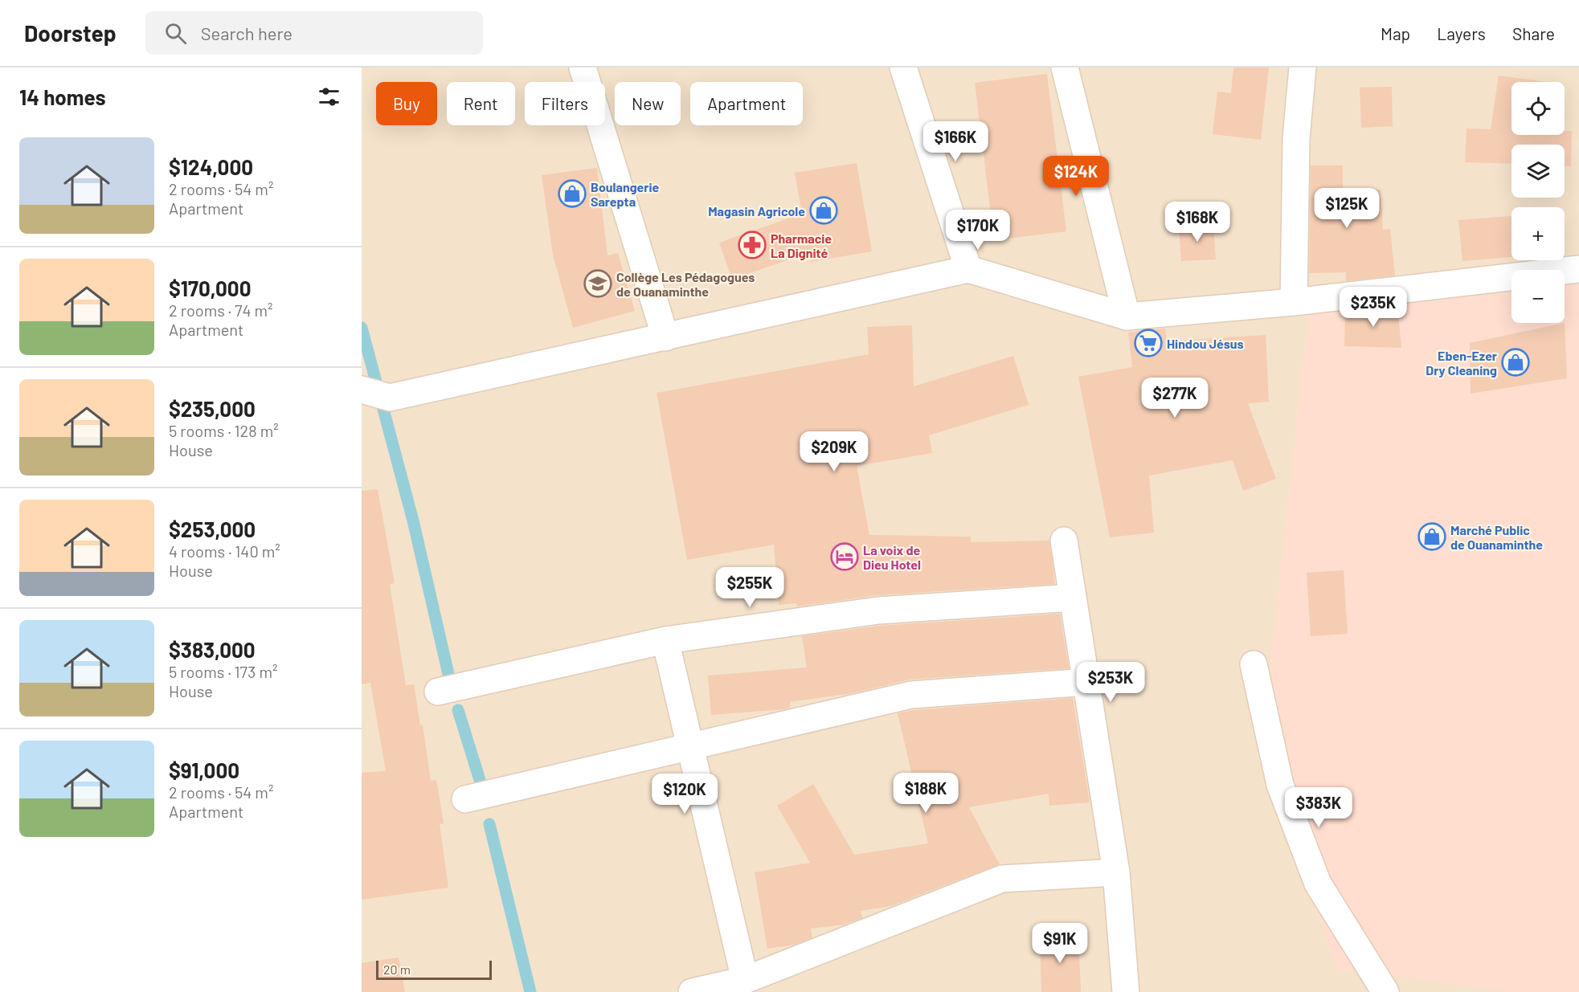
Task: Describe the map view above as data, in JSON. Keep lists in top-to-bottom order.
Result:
{
  "places": {
    "shop": [
      "Boulangerie Sarepta",
      "Magasin Agricole",
      "Eben-Ezer Dry Cleaning",
      "Marché Public de Ouanaminthe"
    ],
    "pharmacy": ["Pharmacie La Dignité"],
    "school or university": ["Collège Les Pédagogues de Ouanaminthe"],
    "supermarket": ["Hindou Jésus"],
    "hotel": ["La voix de Dieu Hotel"]
  },
  "scale_bar": "20 m",
  "page": {
    "header": "Doorstep",
    "search": "Search here",
    "nav": ["Map", "Layers", "Share"],
    "heading": "14 homes",
    "map_buttons": ["+", "−"],
    "chip": [
      "Buy",
      "Rent",
      "Filters",
      "New",
      "Apartment"
    ],
    "price": [
      "$166K",
      "$124K",
      "$125K",
      "$168K",
      "$170K",
      "$235K",
      "$277K",
      "$209K",
      "$255K",
      "$253K",
      "$188K",
      "$120K",
      "$383K",
      "$91K"
    ],
    "list": [
      {
        "name": "$124,000",
        "note": "2 rooms · 54 m² · Apartment"
      },
      {
        "name": "$170,000",
        "note": "2 rooms · 74 m² · Apartment"
      },
      {
        "name": "$235,000",
        "note": "5 rooms · 128 m² · House"
      },
      {
        "name": "$253,000",
        "note": "4 rooms · 140 m² · House"
      },
      {
        "name": "$383,000",
        "note": "5 rooms · 173 m² · House"
      },
      {
        "name": "$91,000",
        "note": "2 rooms · 54 m² · Apartment"
      }
    ],
    "scale": "20 m"
  }
}
